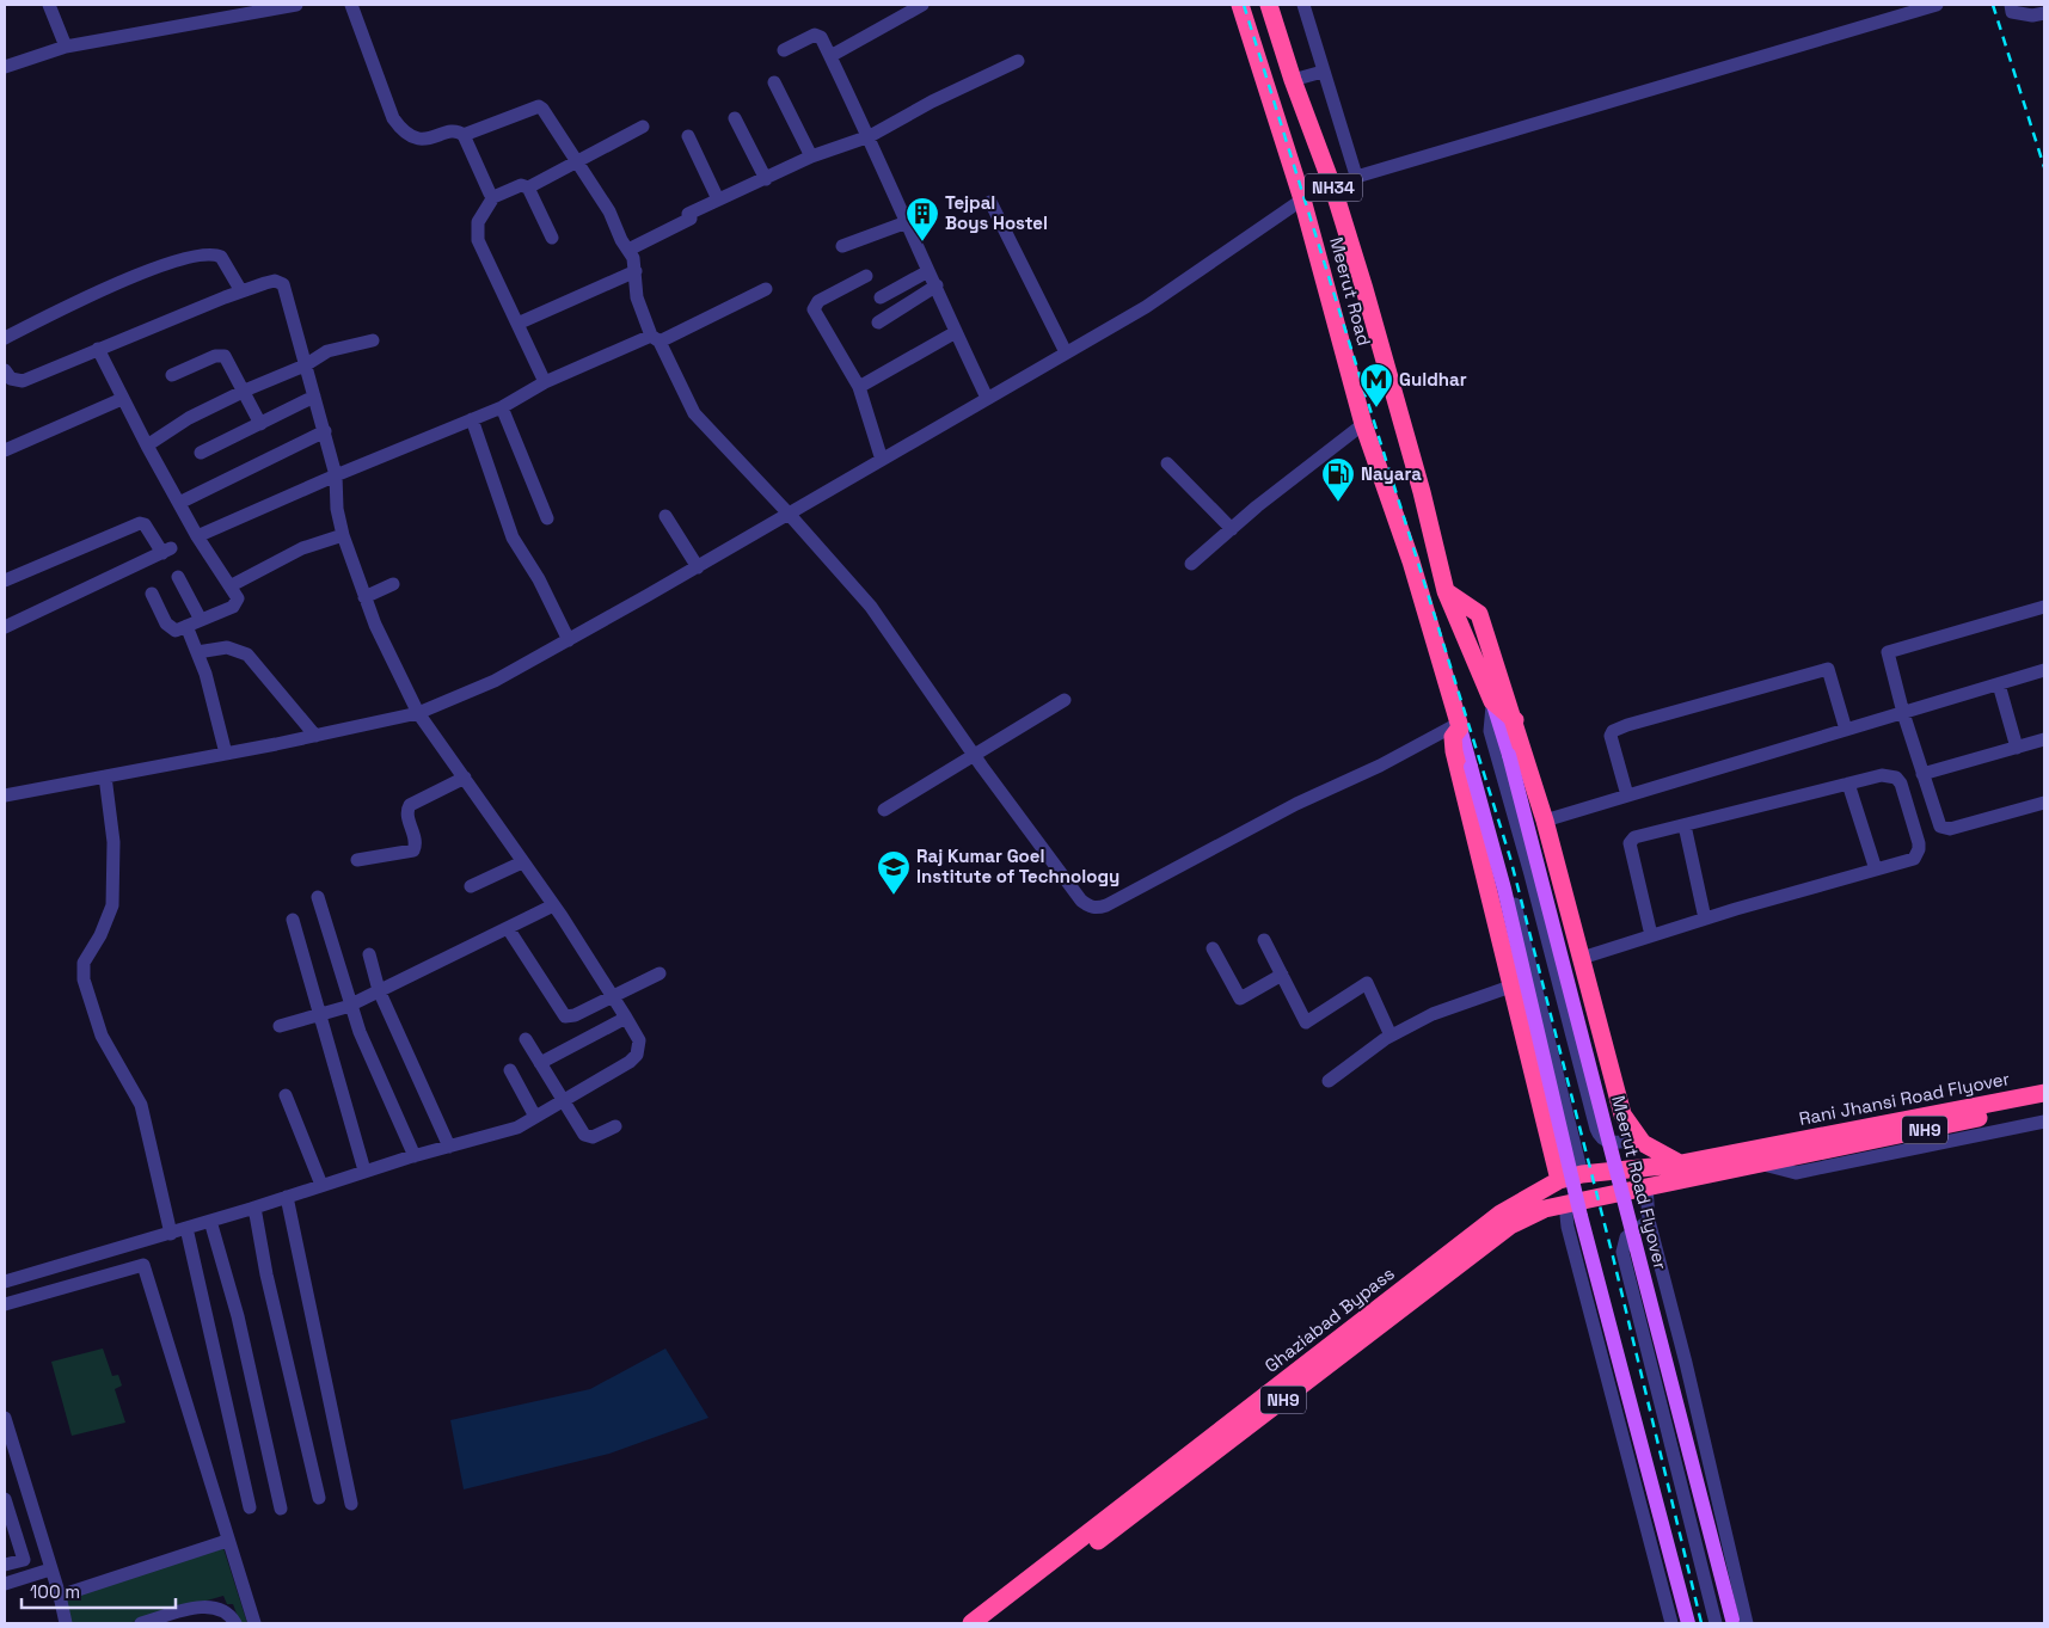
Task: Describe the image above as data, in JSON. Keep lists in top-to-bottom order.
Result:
{
  "streets": {
    "highway": [
      "NH34",
      "Meerut Road",
      "Rani Jhansi Road Flyover",
      "NH9",
      "Ghaziabad Bypass"
    ],
    "main road": ["Meerut Road Flyover"]
  },
  "crossings": [
    ["NH34", "Meerut Road"],
    ["Meerut Road", "Meerut Road Flyover"],
    ["Rani Jhansi Road Flyover", "NH9"],
    ["NH9", "Ghaziabad Bypass"]
  ],
  "places": {
    "building": ["Tejpal Boys Hostel"],
    "metro station": ["Guldhar"],
    "fuel station": ["Nayara"],
    "school or university": ["Raj Kumar Goel Institute of Technology"]
  },
  "scale_bar": "100 m"
}
